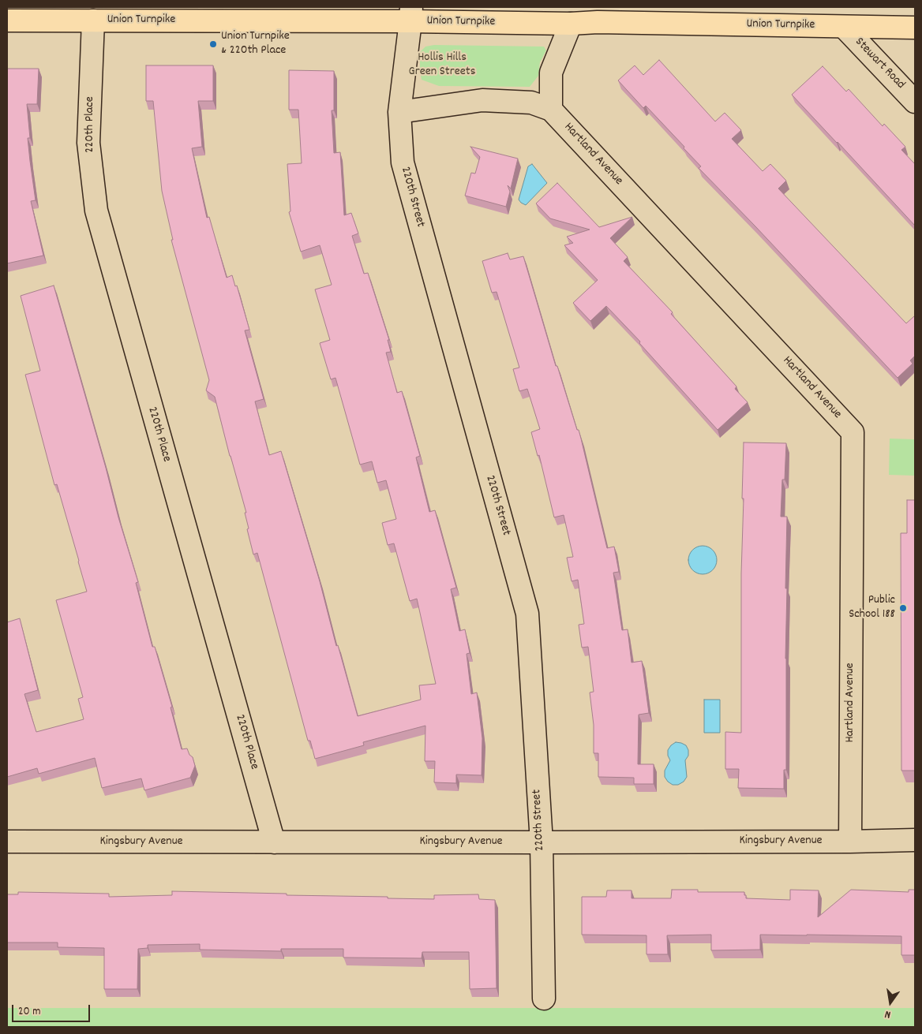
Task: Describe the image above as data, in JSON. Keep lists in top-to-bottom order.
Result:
{
  "streets": {
    "main road": ["Union Turnpike"],
    "street": [
      "Stewart Road",
      "220th Place",
      "Hartland Avenue",
      "220th Street",
      "Kingsbury Avenue"
    ]
  },
  "crossings": [
    ["Union Turnpike", "Stewart Road"],
    ["Union Turnpike", "220th Place"],
    ["Union Turnpike", "220th Street"],
    ["220th Place", "Kingsbury Avenue"],
    ["Hartland Avenue", "Kingsbury Avenue"],
    ["220th Street", "Kingsbury Avenue"]
  ],
  "parks": ["Hollis Hills Green Streets"],
  "places": ["Union Turnpike & 220th Place", "Public School 188"],
  "scale_bar": "20 m",
  "north": "bottom"
}
